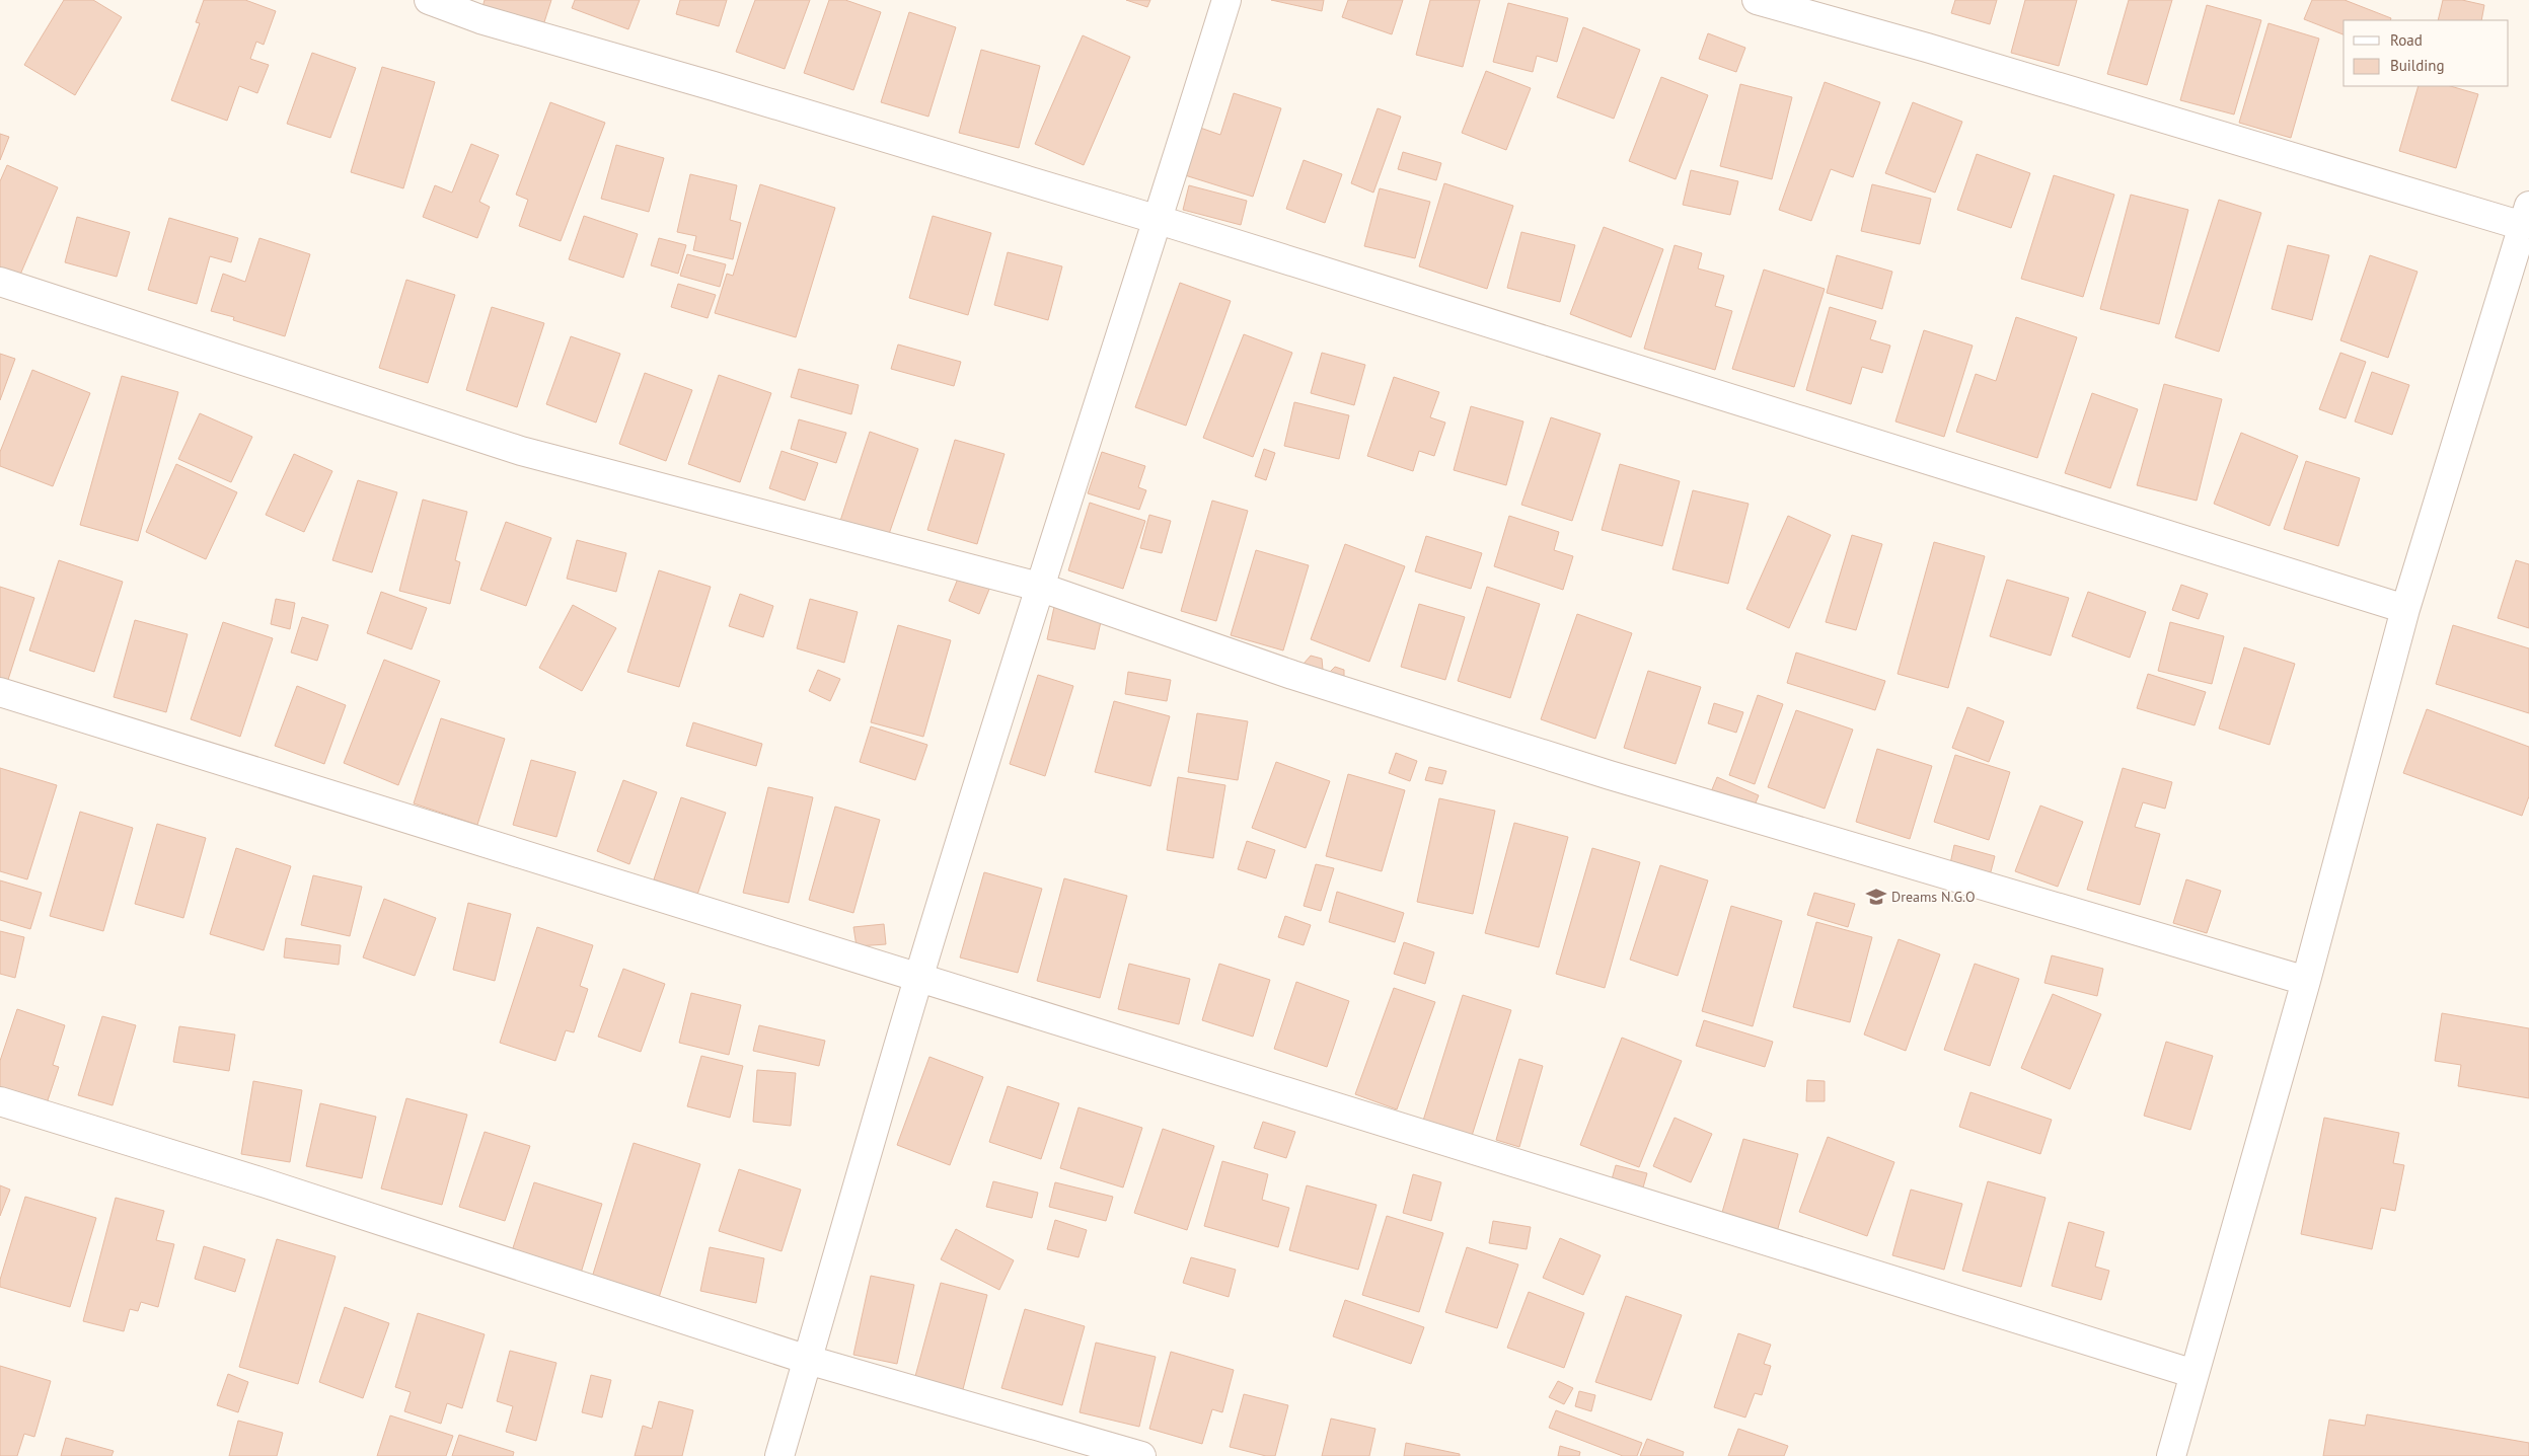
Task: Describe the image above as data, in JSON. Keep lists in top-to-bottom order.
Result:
{
  "places": {
    "school or university": ["Dreams N.G.O"]
  },
  "legend": ["Road", "Building"]
}
